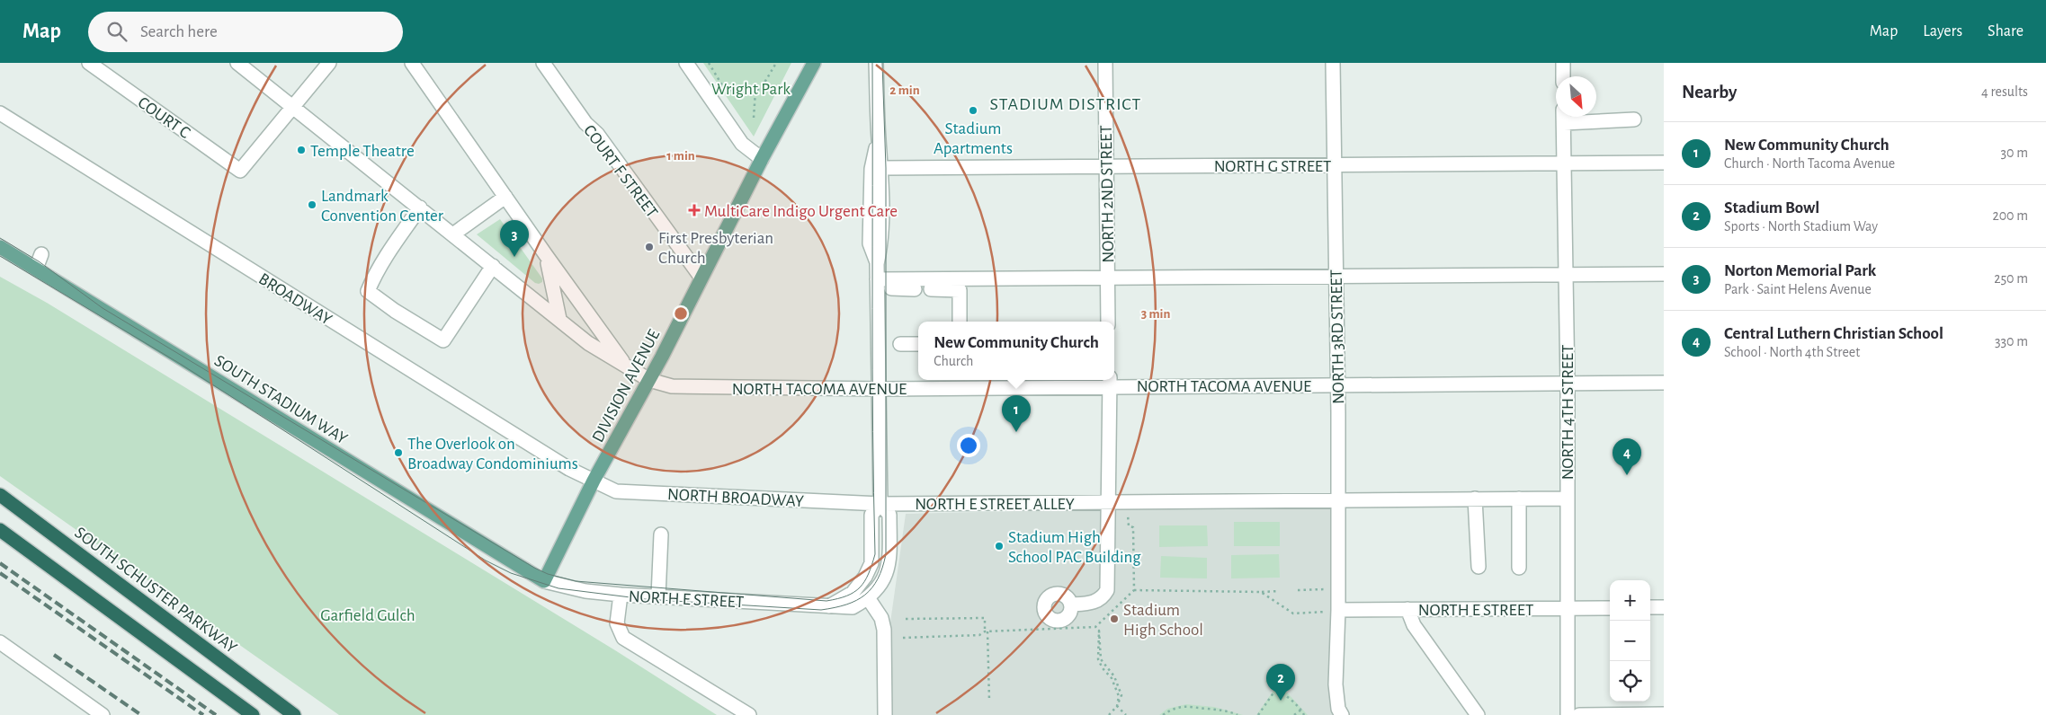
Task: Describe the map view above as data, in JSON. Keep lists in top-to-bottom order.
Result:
{
  "streets": {
    "highway": ["SOUTH SCHUSTER PARKWAY"],
    "main road": ["DIVISION AVENUE", "SOUTH STADIUM WAY"],
    "street": [
      "COURT C",
      "NORTH G STREET",
      "COURT F STREET",
      "NORTH 2ND STREET",
      "BROADWAY",
      "NORTH 3RD STREET",
      "NORTH TACOMA AVENUE",
      "NORTH 4TH STREET",
      "NORTH BROADWAY",
      "NORTH E STREET ALLEY",
      "NORTH E STREET"
    ]
  },
  "crossings": [
    ["COURT C", "NORTH TACOMA AVENUE"],
    ["NORTH G STREET", "NORTH 2ND STREET"],
    ["NORTH G STREET", "NORTH 3RD STREET"],
    ["NORTH G STREET", "NORTH 4TH STREET"],
    ["COURT F STREET", "DIVISION AVENUE"],
    ["BROADWAY", "DIVISION AVENUE"],
    ["BROADWAY", "NORTH BROADWAY"],
    ["NORTH 3RD STREET", "NORTH TACOMA AVENUE"],
    ["NORTH 3RD STREET", "NORTH E STREET ALLEY"],
    ["NORTH 3RD STREET", "NORTH E STREET"],
    ["DIVISION AVENUE", "NORTH TACOMA AVENUE"],
    ["DIVISION AVENUE", "SOUTH STADIUM WAY"],
    ["DIVISION AVENUE", "NORTH BROADWAY"],
    ["DIVISION AVENUE", "NORTH E STREET"],
    ["NORTH TACOMA AVENUE", "NORTH 4TH STREET"],
    ["SOUTH STADIUM WAY", "NORTH E STREET"],
    ["NORTH 4TH STREET", "NORTH E STREET ALLEY"],
    ["NORTH 4TH STREET", "NORTH E STREET"],
    ["NORTH BROADWAY", "NORTH E STREET ALLEY"]
  ],
  "districts": ["STADIUM DISTRICT"],
  "parks": ["Wright Park", "Garfield Gulch"],
  "places": {
    "other": [
      "Stadium Apartments",
      "Temple Theatre",
      "Landmark Convention Center",
      "First Presbyterian Church",
      "The Overlook on Broadway Condominiums",
      "Stadium High School PAC Building",
      "Stadium High School"
    ],
    "health": ["MultiCare Indigo Urgent Care"]
  },
  "north": "bottom right",
  "page": {
    "header": "Map",
    "search": "Search here",
    "nav": ["Map", "Layers", "Share"],
    "heading": ["Nearby", "4 results"],
    "list": [
      {
        "mark": "1",
        "name": "New Community Church",
        "note": "Church · North Tacoma Avenue",
        "value": "30 m"
      },
      {
        "mark": "2",
        "name": "Stadium Bowl",
        "note": "Sports · North Stadium Way",
        "value": "200 m"
      },
      {
        "mark": "3",
        "name": "Norton Memorial Park",
        "note": "Park · Saint Helens Avenue",
        "value": "250 m"
      },
      {
        "mark": "4",
        "name": "Central Luthern Christian School",
        "note": "School · North 4th Street",
        "value": "330 m"
      }
    ],
    "pins": [
      "3",
      "1",
      "4",
      "2"
    ],
    "popup": ["New Community Church", "Church"],
    "map_buttons": ["+", "−"]
  },
  "rings": ["2 min", "1 min", "3 min"]
}
